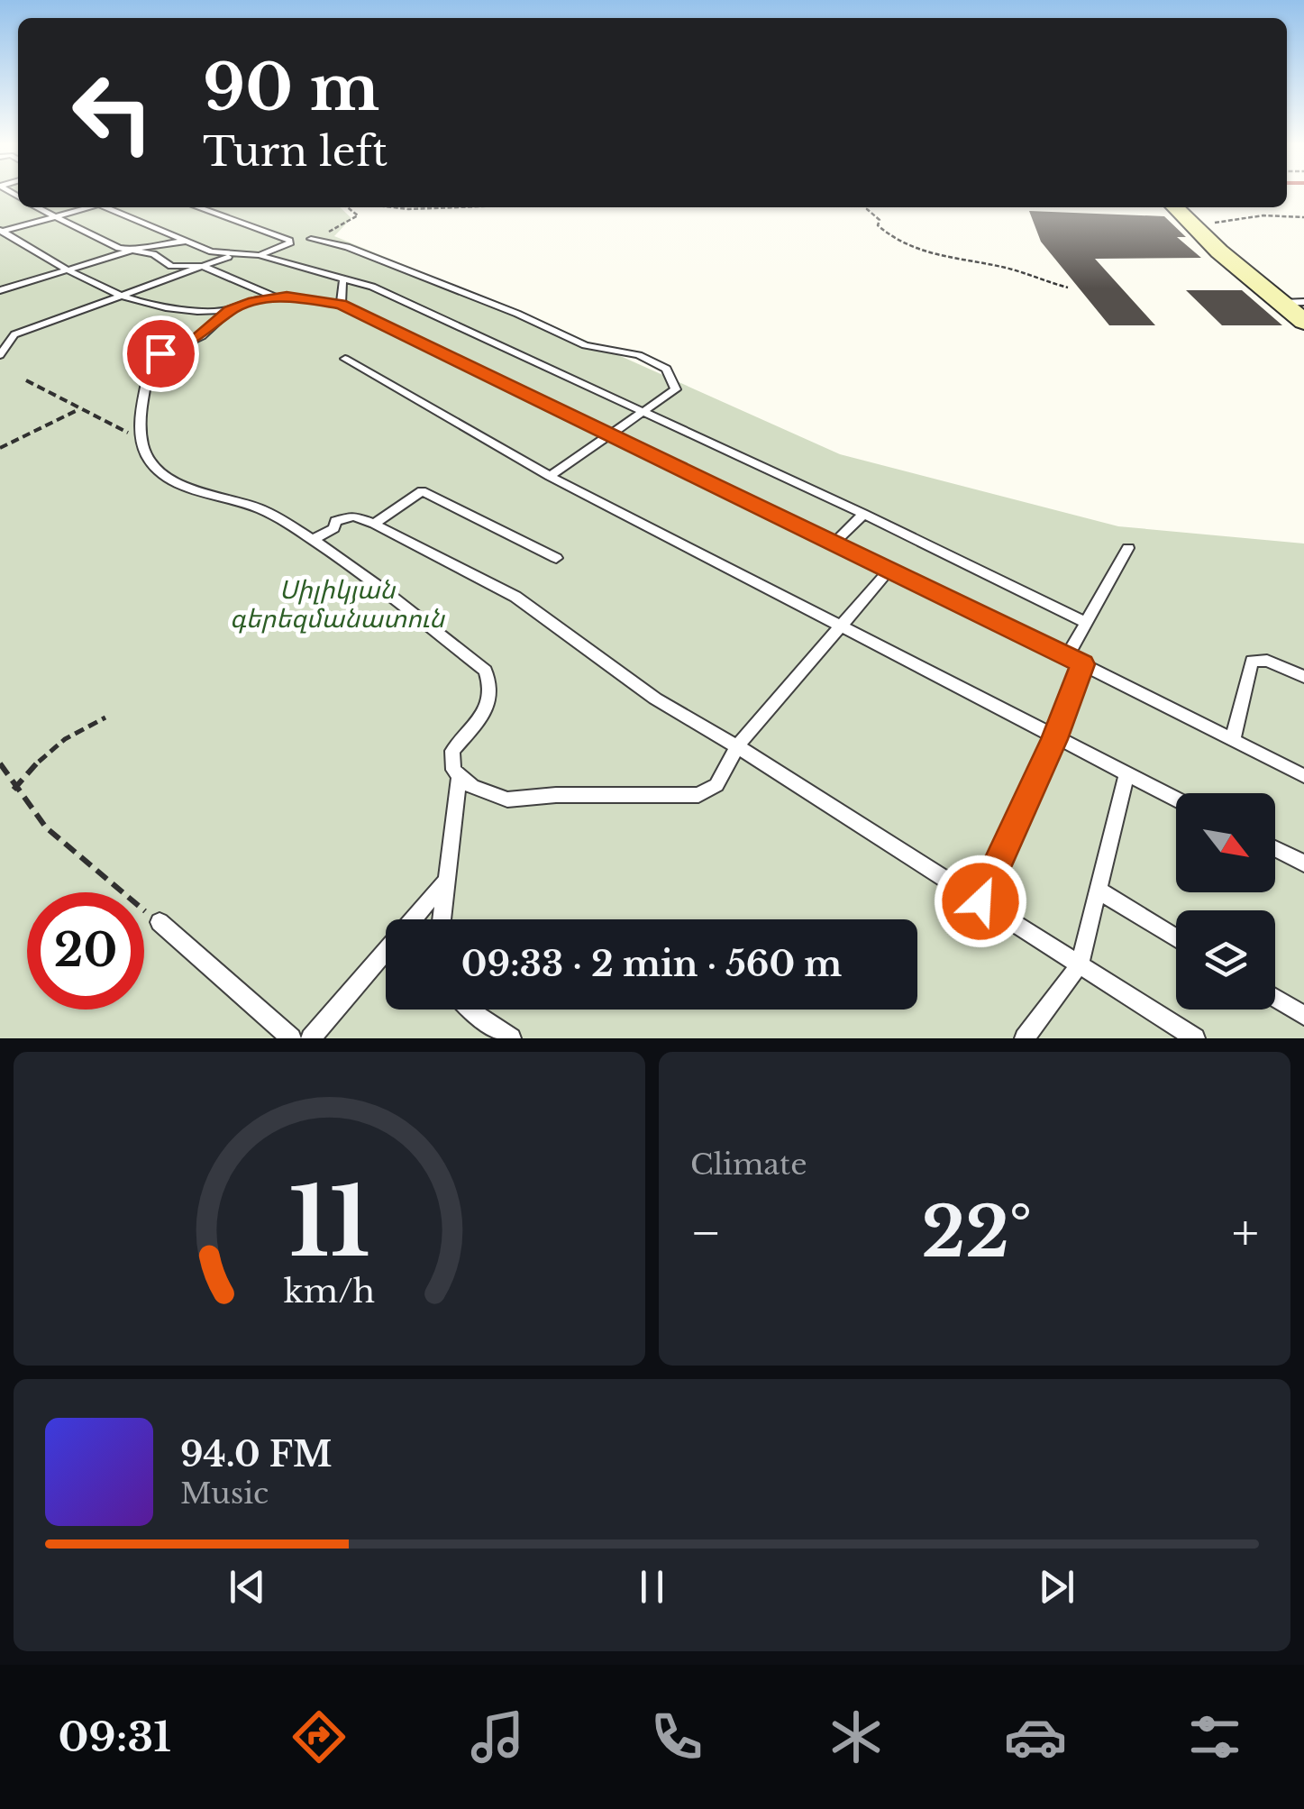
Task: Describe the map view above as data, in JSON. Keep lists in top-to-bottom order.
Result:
{
  "parks": ["Սիլիկյան գերեզմանատուն"],
  "north": "bottom right",
  "page": {
    "turn": ["90 m", "Turn left"],
    "limit": "20",
    "trip": "09:33 · 2 min · 560 m",
    "tile": "Climate",
    "heat": ["−", "22°", "+"],
    "song": ["94.0 FM", "Music"],
    "tabs": "09:31",
    "gauge": ["11", "km/h"]
  }
}
